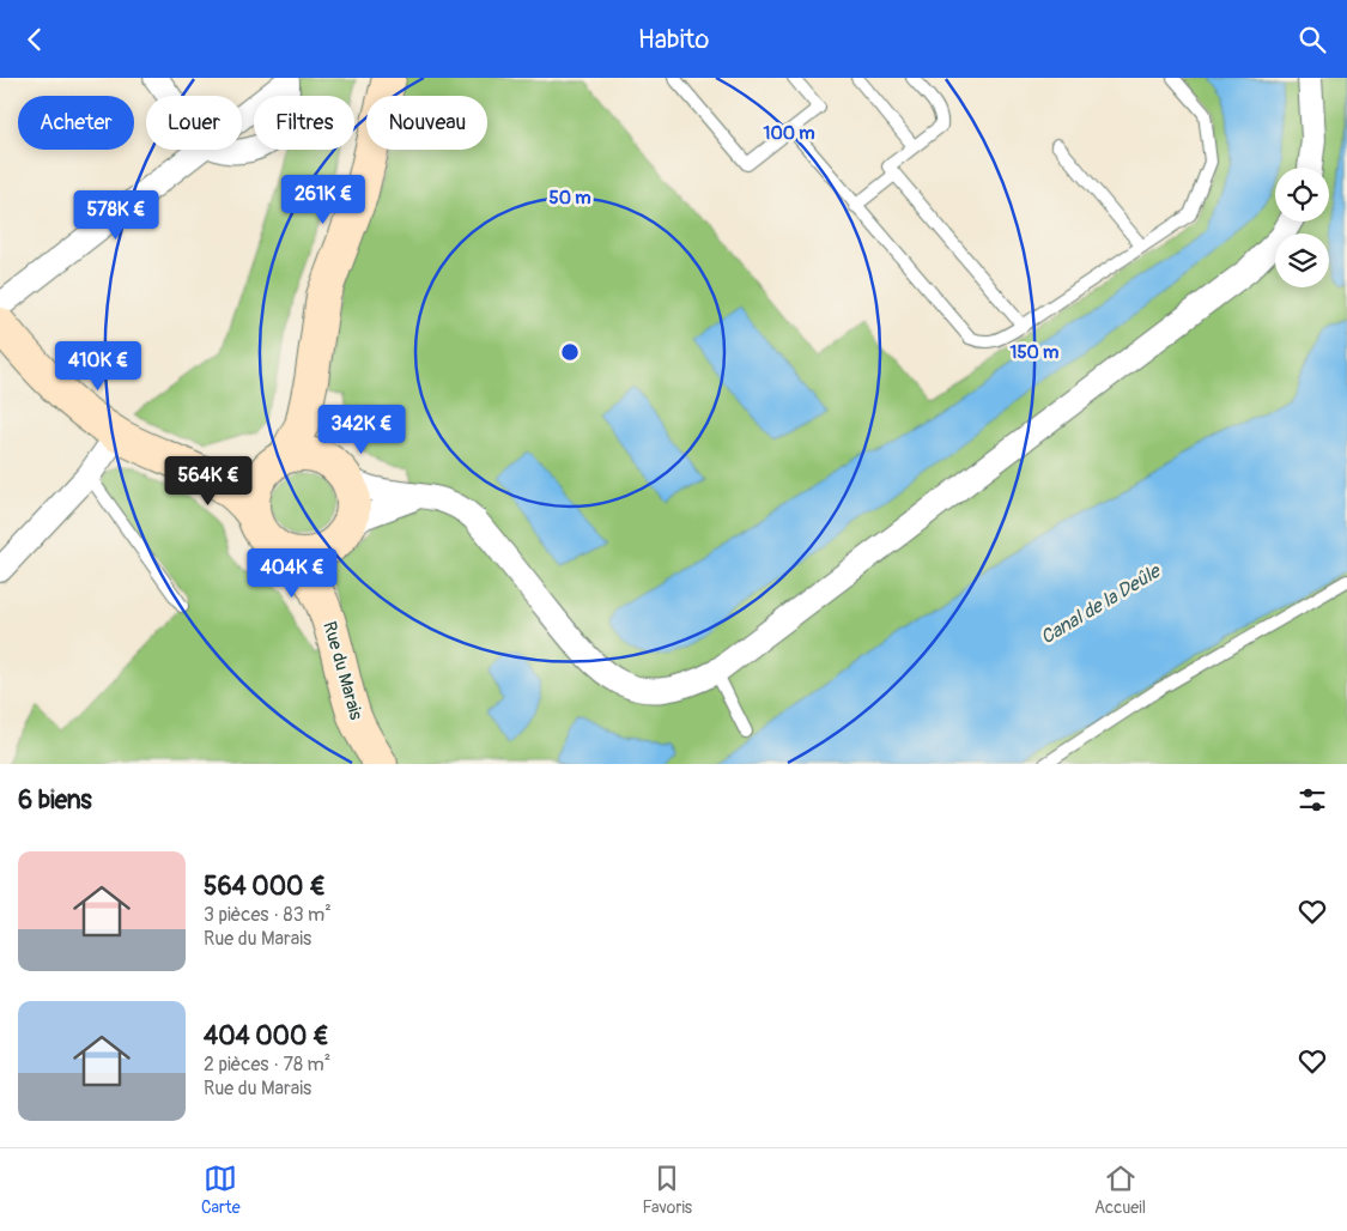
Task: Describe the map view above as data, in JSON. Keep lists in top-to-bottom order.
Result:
{
  "streets": {
    "street": ["Rue du Marais"]
  },
  "water": ["Canal de la Deûle"],
  "page": {
    "header": "Habito",
    "chip": [
      "Acheter",
      "Louer",
      "Filtres",
      "Nouveau"
    ],
    "price": [
      "261K €",
      "578K €",
      "410K €",
      "342K €",
      "564K €",
      "404K €"
    ],
    "heading": "6 biens",
    "list": [
      {
        "name": "564 000 €",
        "note": "3 pièces · 83 m² · Rue du Marais"
      },
      {
        "name": "404 000 €",
        "note": "2 pièces · 78 m² · Rue du Marais"
      }
    ],
    "tabs": ["Carte", "Favoris", "Accueil"]
  },
  "rings": ["100 m", "50 m", "150 m"]
}
